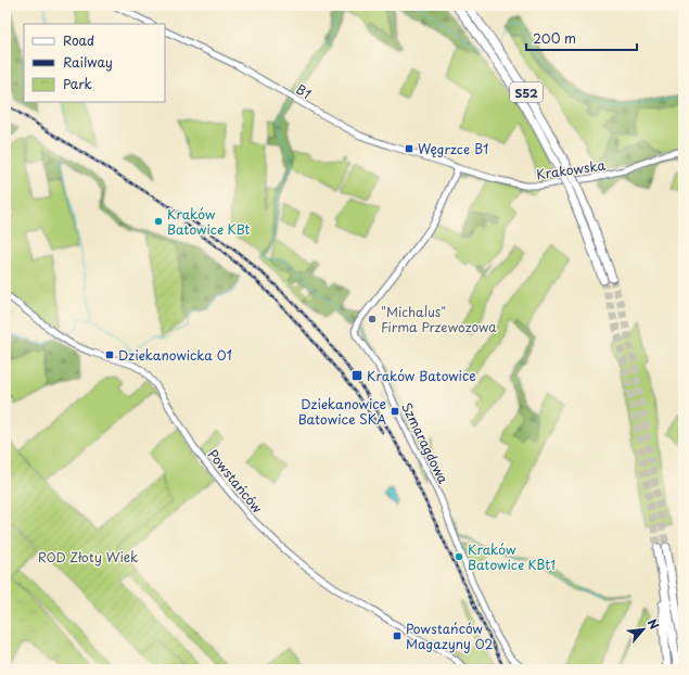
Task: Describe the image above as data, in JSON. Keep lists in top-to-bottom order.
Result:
{
  "streets": {
    "highway": ["S52"],
    "street": [
      "B1",
      "Krakowska",
      "Szmaragdowa",
      "Powstańców"
    ]
  },
  "crossings": [
    ["B1", "Krakowska"],
    ["B1", "Szmaragdowa"],
    ["Krakowska", "Szmaragdowa"]
  ],
  "parks": ["ROD Złoty Wiek"],
  "places": {
    "transit": [
      "Węgrzce B1",
      "Dziekanowicka 01",
      "Kraków Batowice",
      "Dziekanowice Batowice SKA",
      "Powstańców Magazyny 02"
    ],
    "other": ["Kraków Batowice KBt", "\"Michalus\" Firma Przewozowa", "Kraków Batowice KBt1"]
  },
  "legend": ["Road", "Railway", "Park"],
  "scale_bar": "200 m",
  "north": "top right"
}
